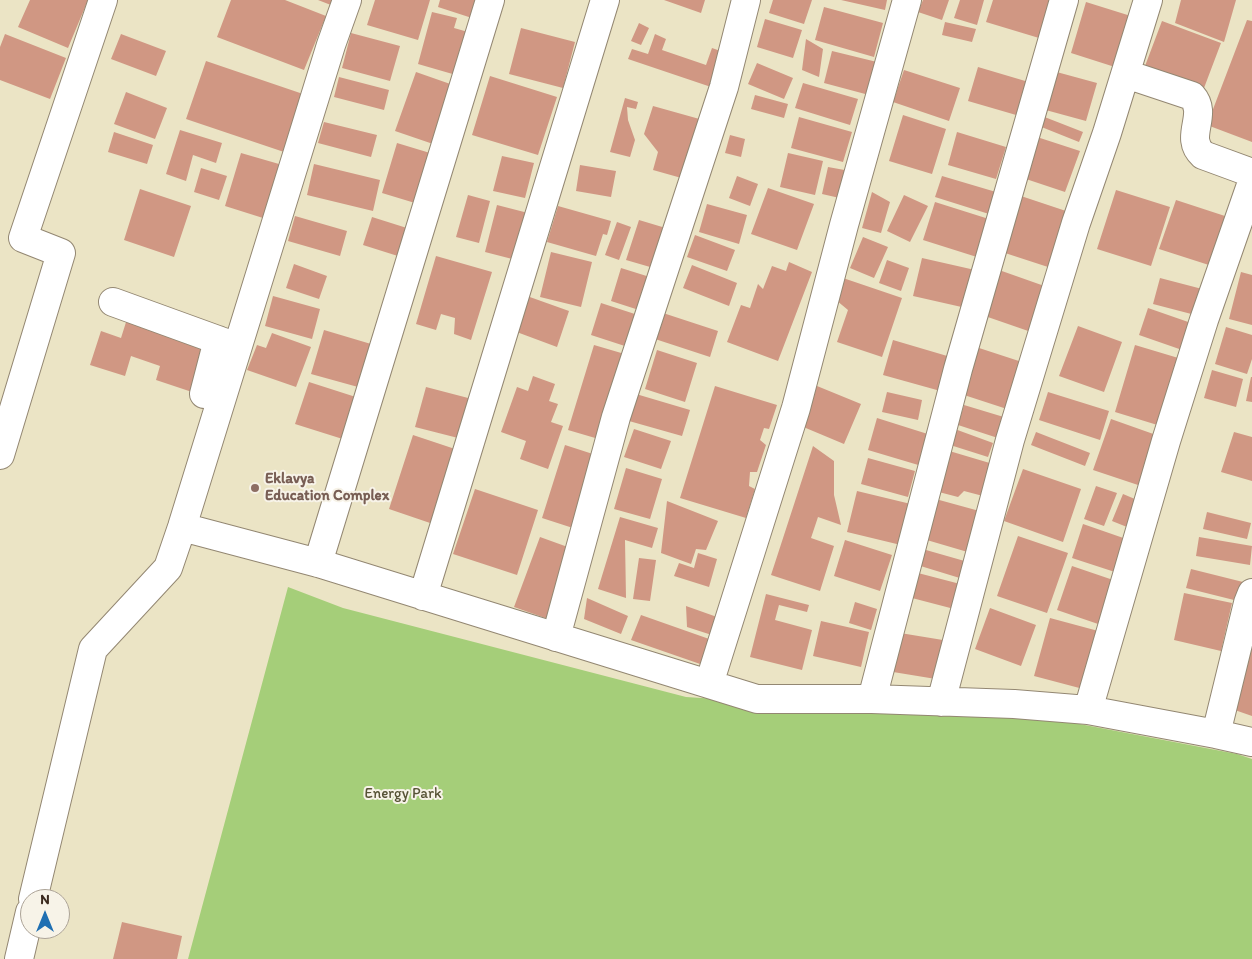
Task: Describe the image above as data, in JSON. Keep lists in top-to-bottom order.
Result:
{
  "parks": ["Energy Park"],
  "places": ["Eklavya Education Complex"],
  "north": "top"
}
